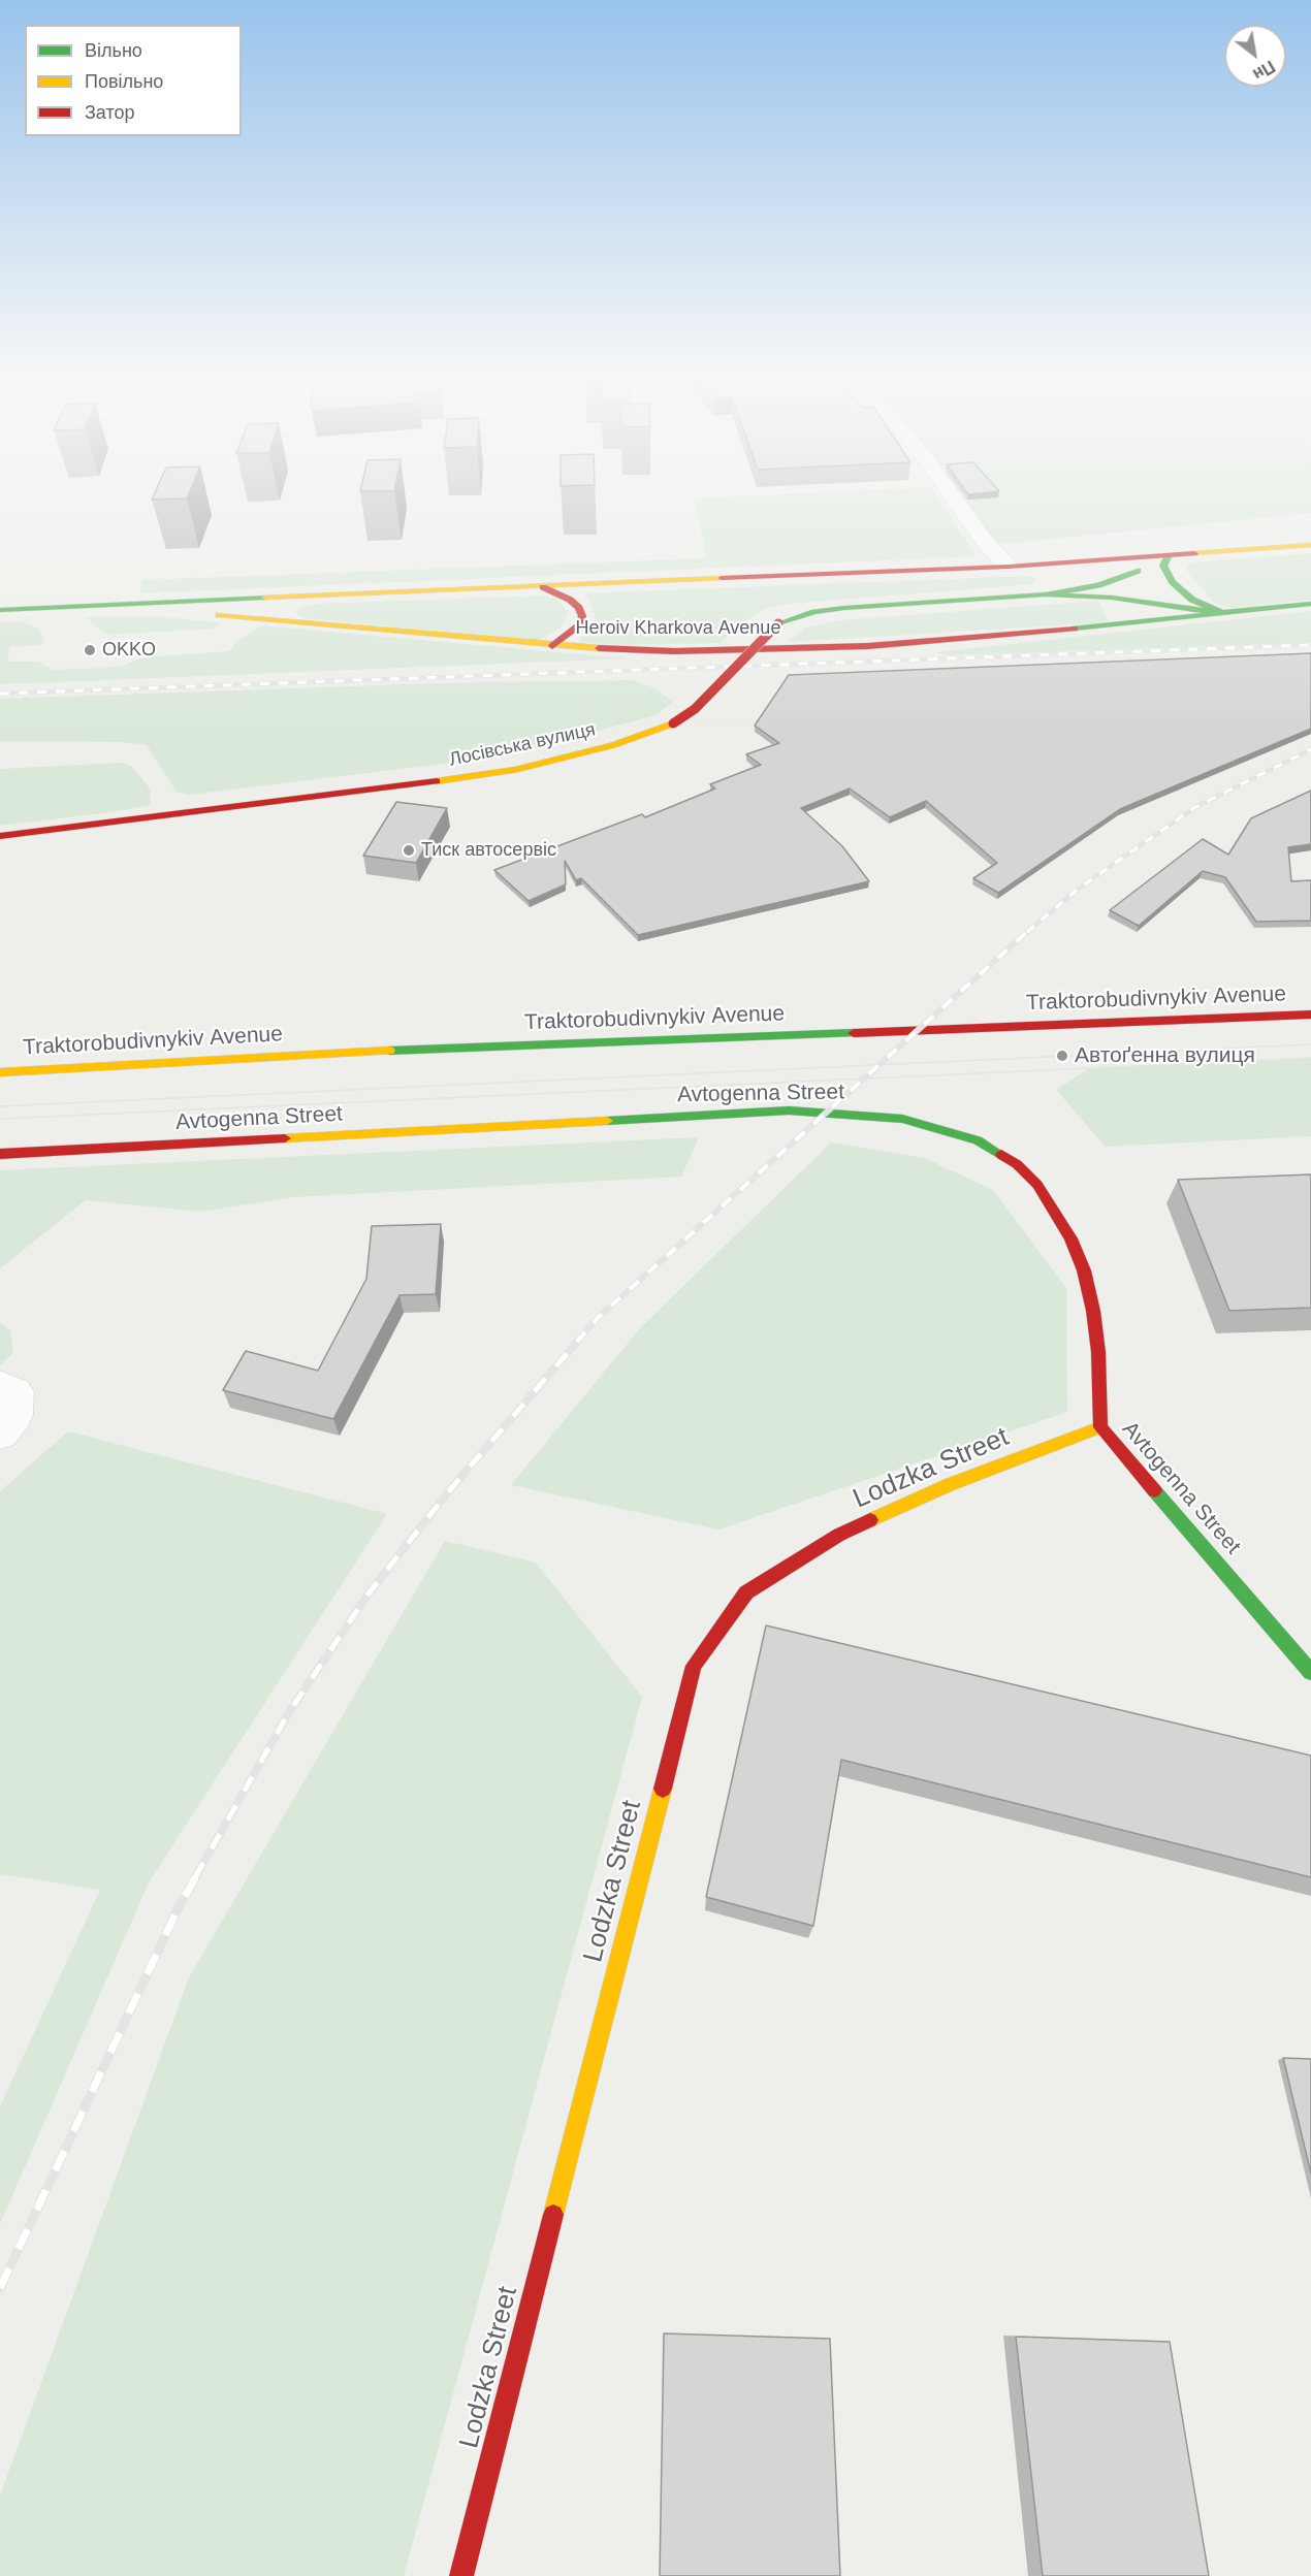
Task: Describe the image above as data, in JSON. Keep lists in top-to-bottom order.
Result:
{
  "streets": {
    "main road": [
      "Heroiv Kharkova Avenue",
      "Лосівська вулиця",
      "Traktorobudivnykiv Avenue",
      "Avtogenna Street",
      "Lodzka Street"
    ]
  },
  "crossings": [
    ["Avtogenna Street", "Lodzka Street"]
  ],
  "places": ["OKKO", "Тиск автосервіс", "Автоґенна вулиця"],
  "legend": ["Вільно", "Повільно", "Затор"],
  "north": "bottom right"
}
